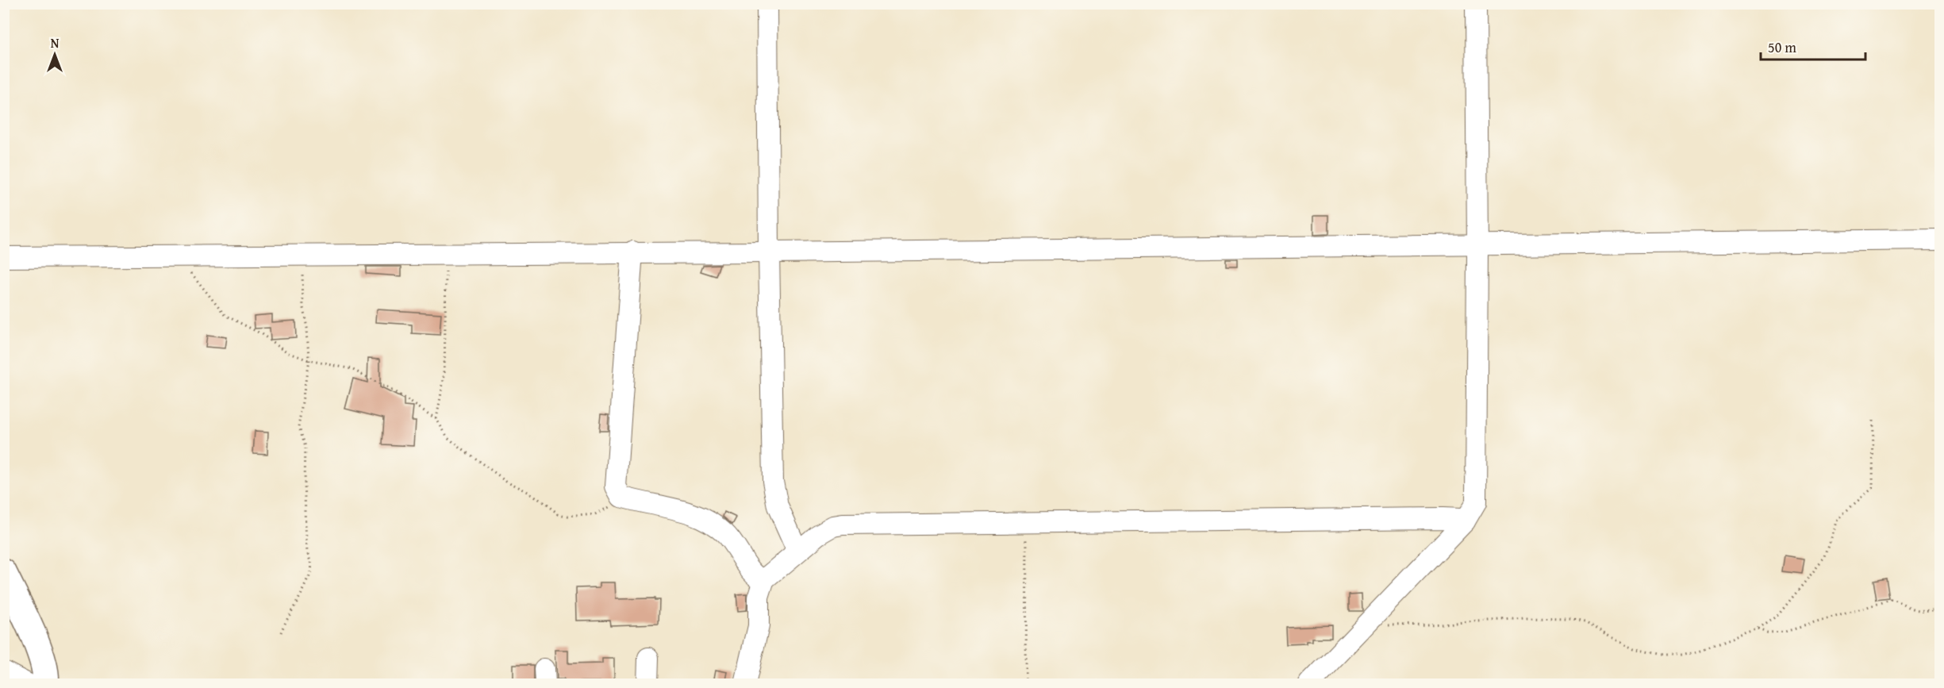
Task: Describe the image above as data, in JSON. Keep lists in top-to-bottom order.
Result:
{
  "scale_bar": "50 m",
  "north": "top"
}
